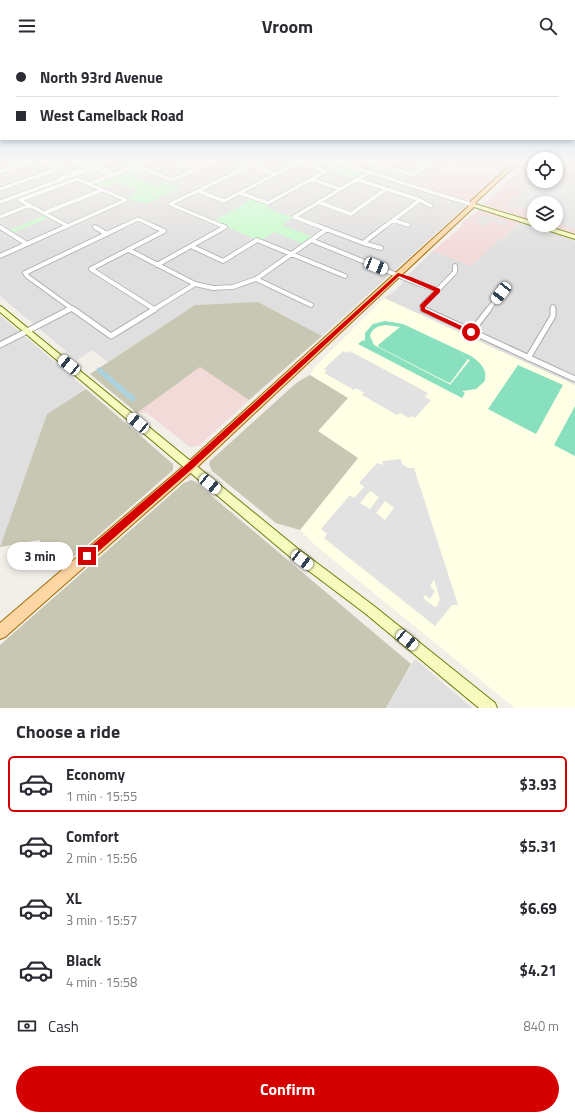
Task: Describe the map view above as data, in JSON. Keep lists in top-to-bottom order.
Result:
{
  "page": {
    "header": "Vroom",
    "banner": ["North 93rd Avenue", "West Camelback Road"],
    "bubble": "3 min",
    "heading": "Choose a ride",
    "list": [
      {
        "name": "Economy",
        "note": "1 min · 15:55",
        "value": "$3.93"
      },
      {
        "name": "Comfort",
        "note": "2 min · 15:56",
        "value": "$5.31"
      },
      {
        "name": "XL",
        "note": "3 min · 15:57",
        "value": "$6.69"
      },
      {
        "name": "Black",
        "note": "4 min · 15:58",
        "value": "$4.21"
      }
    ],
    "pay": ["Cash", "840 m"],
    "buttons": "Confirm"
  }
}
